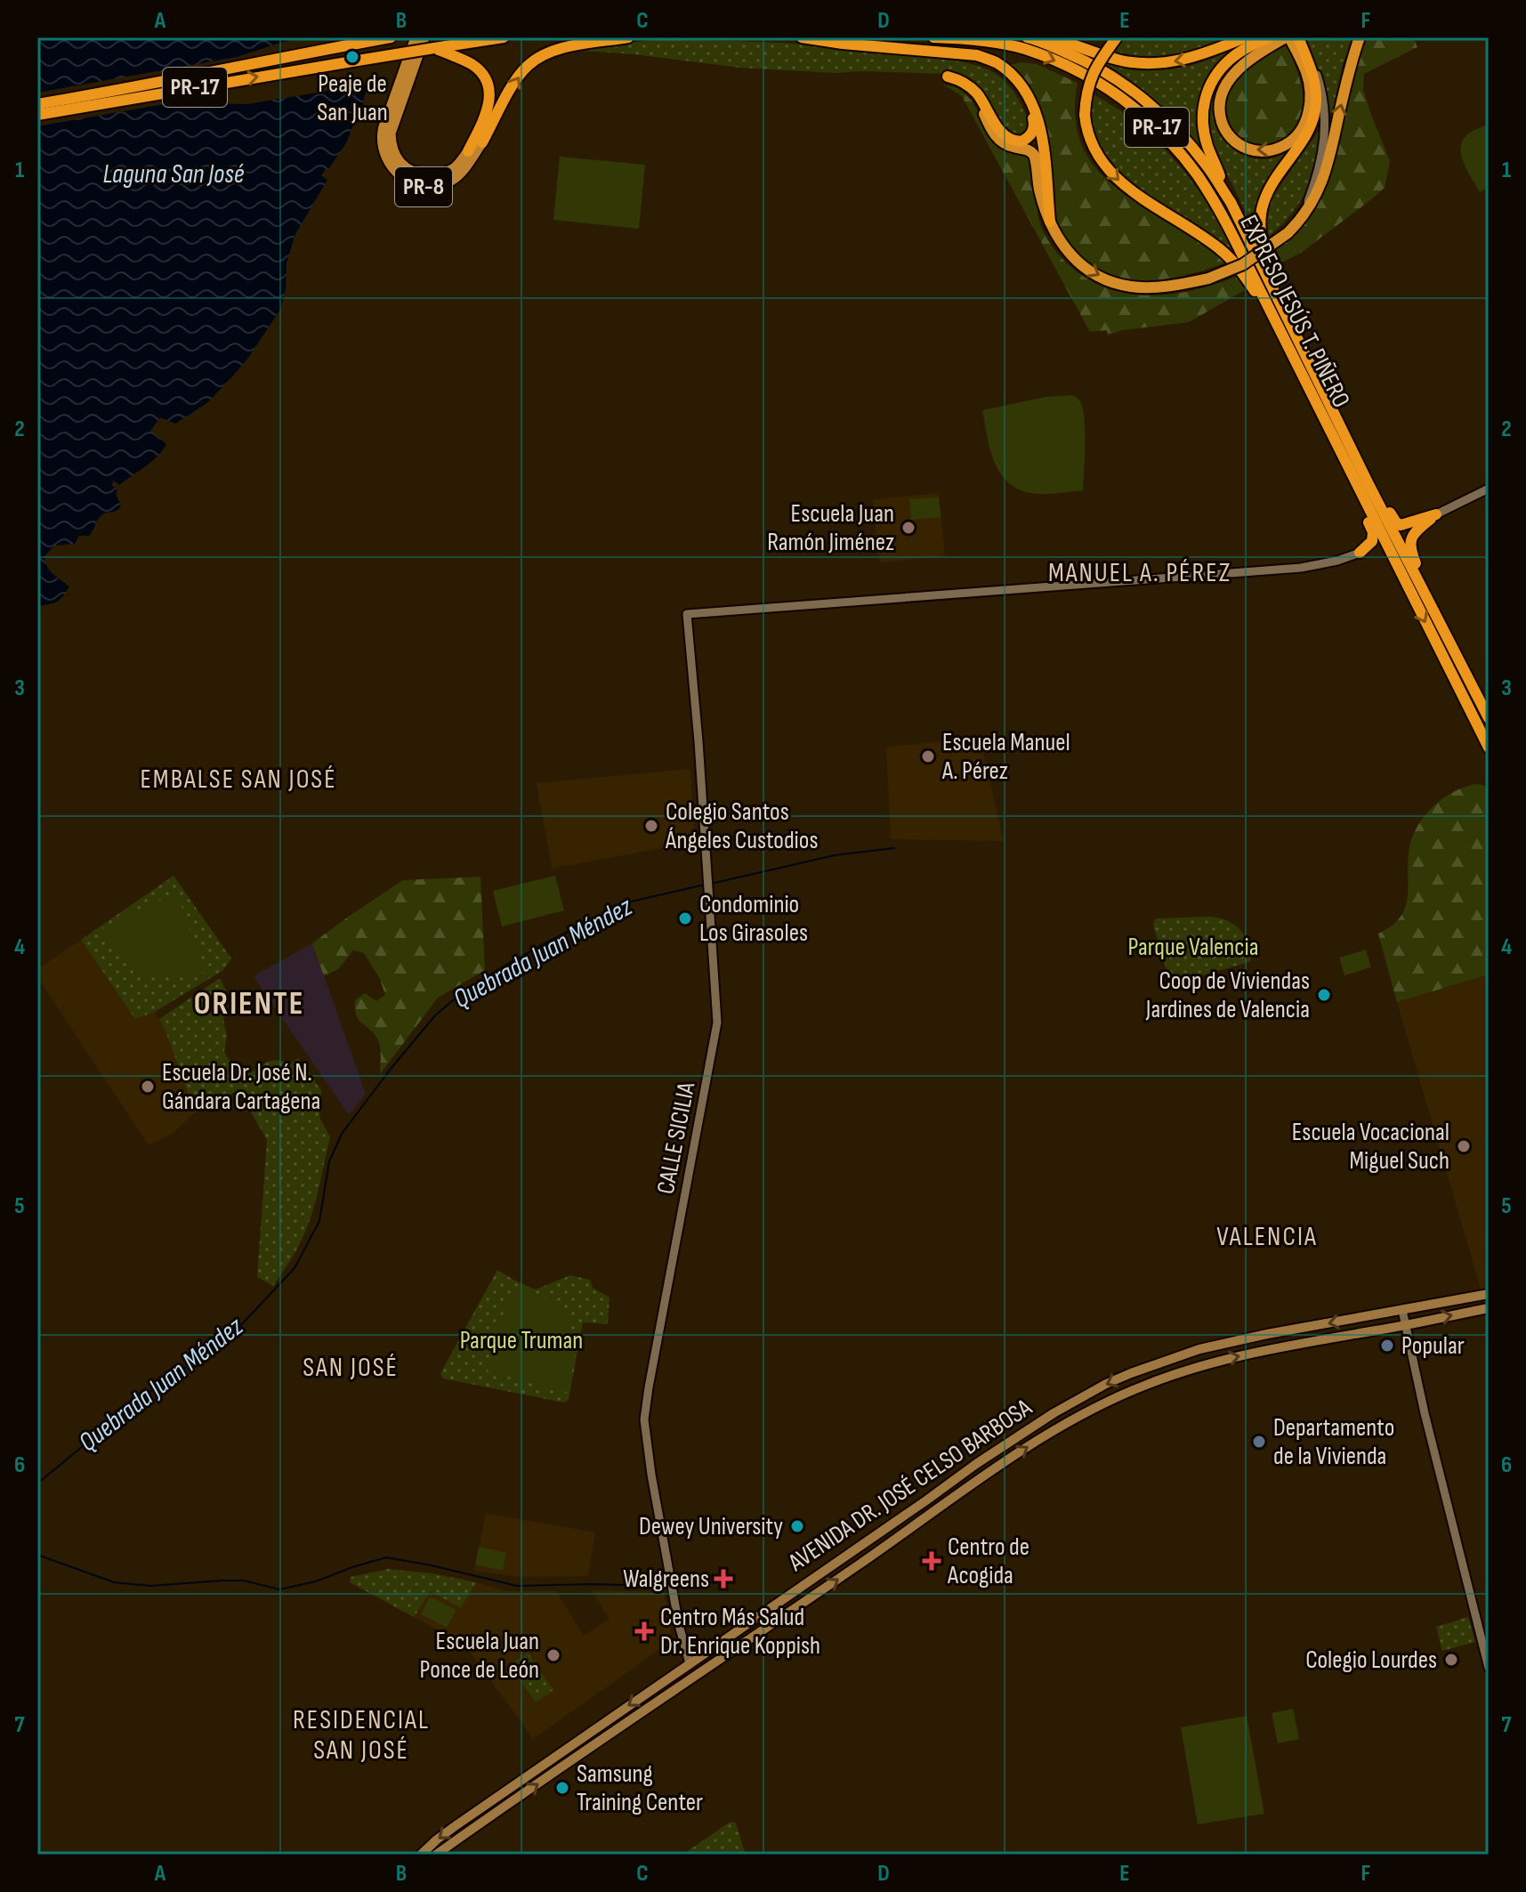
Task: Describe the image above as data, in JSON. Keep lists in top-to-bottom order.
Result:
{
  "streets": {
    "highway": ["PR-17", "EXPRESO JESÚS T. PIÑERO"],
    "main road": ["PR-8", "AVENIDA DR. JOSÉ CELSO BARBOSA"],
    "street": ["CALLE SICILIA"]
  },
  "crossings": [
    ["CALLE SICILIA", "AVENIDA DR. JOSÉ CELSO BARBOSA"]
  ],
  "districts": [
    "MANUEL A. PÉREZ",
    "EMBALSE SAN JOSÉ",
    "ORIENTE",
    "VALENCIA",
    "SAN JOSÉ",
    "RESIDENCIAL SAN JOSÉ"
  ],
  "water": ["Laguna San José", "Quebrada Juan Méndez"],
  "parks": ["Parque Valencia", "Parque Truman"],
  "places": {
    "other": [
      "Peaje de San Juan",
      "Escuela Juan Ramón Jiménez",
      "Escuela Manuel A. Pérez",
      "Colegio Santos Ángeles Custodios",
      "Condominio Los Girasoles",
      "Coop de Viviendas Jardines de Valencia",
      "Escuela Dr. José N. Gándara Cartagena",
      "Escuela Vocacional Miguel Such",
      "Popular",
      "Departamento de la Vivienda",
      "Dewey University",
      "Escuela Juan Ponce de León",
      "Colegio Lourdes",
      "Samsung Training Center"
    ],
    "health": ["Centro de Acogida", "Walgreens", "Centro Más Salud Dr. Enrique Koppish"]
  },
  "grid": {
    "columns": [
      "A",
      "B",
      "C",
      "D",
      "E",
      "F"
    ],
    "rows": [
      "1",
      "2",
      "3",
      "4",
      "5",
      "6",
      "7"
    ]
  }
}
